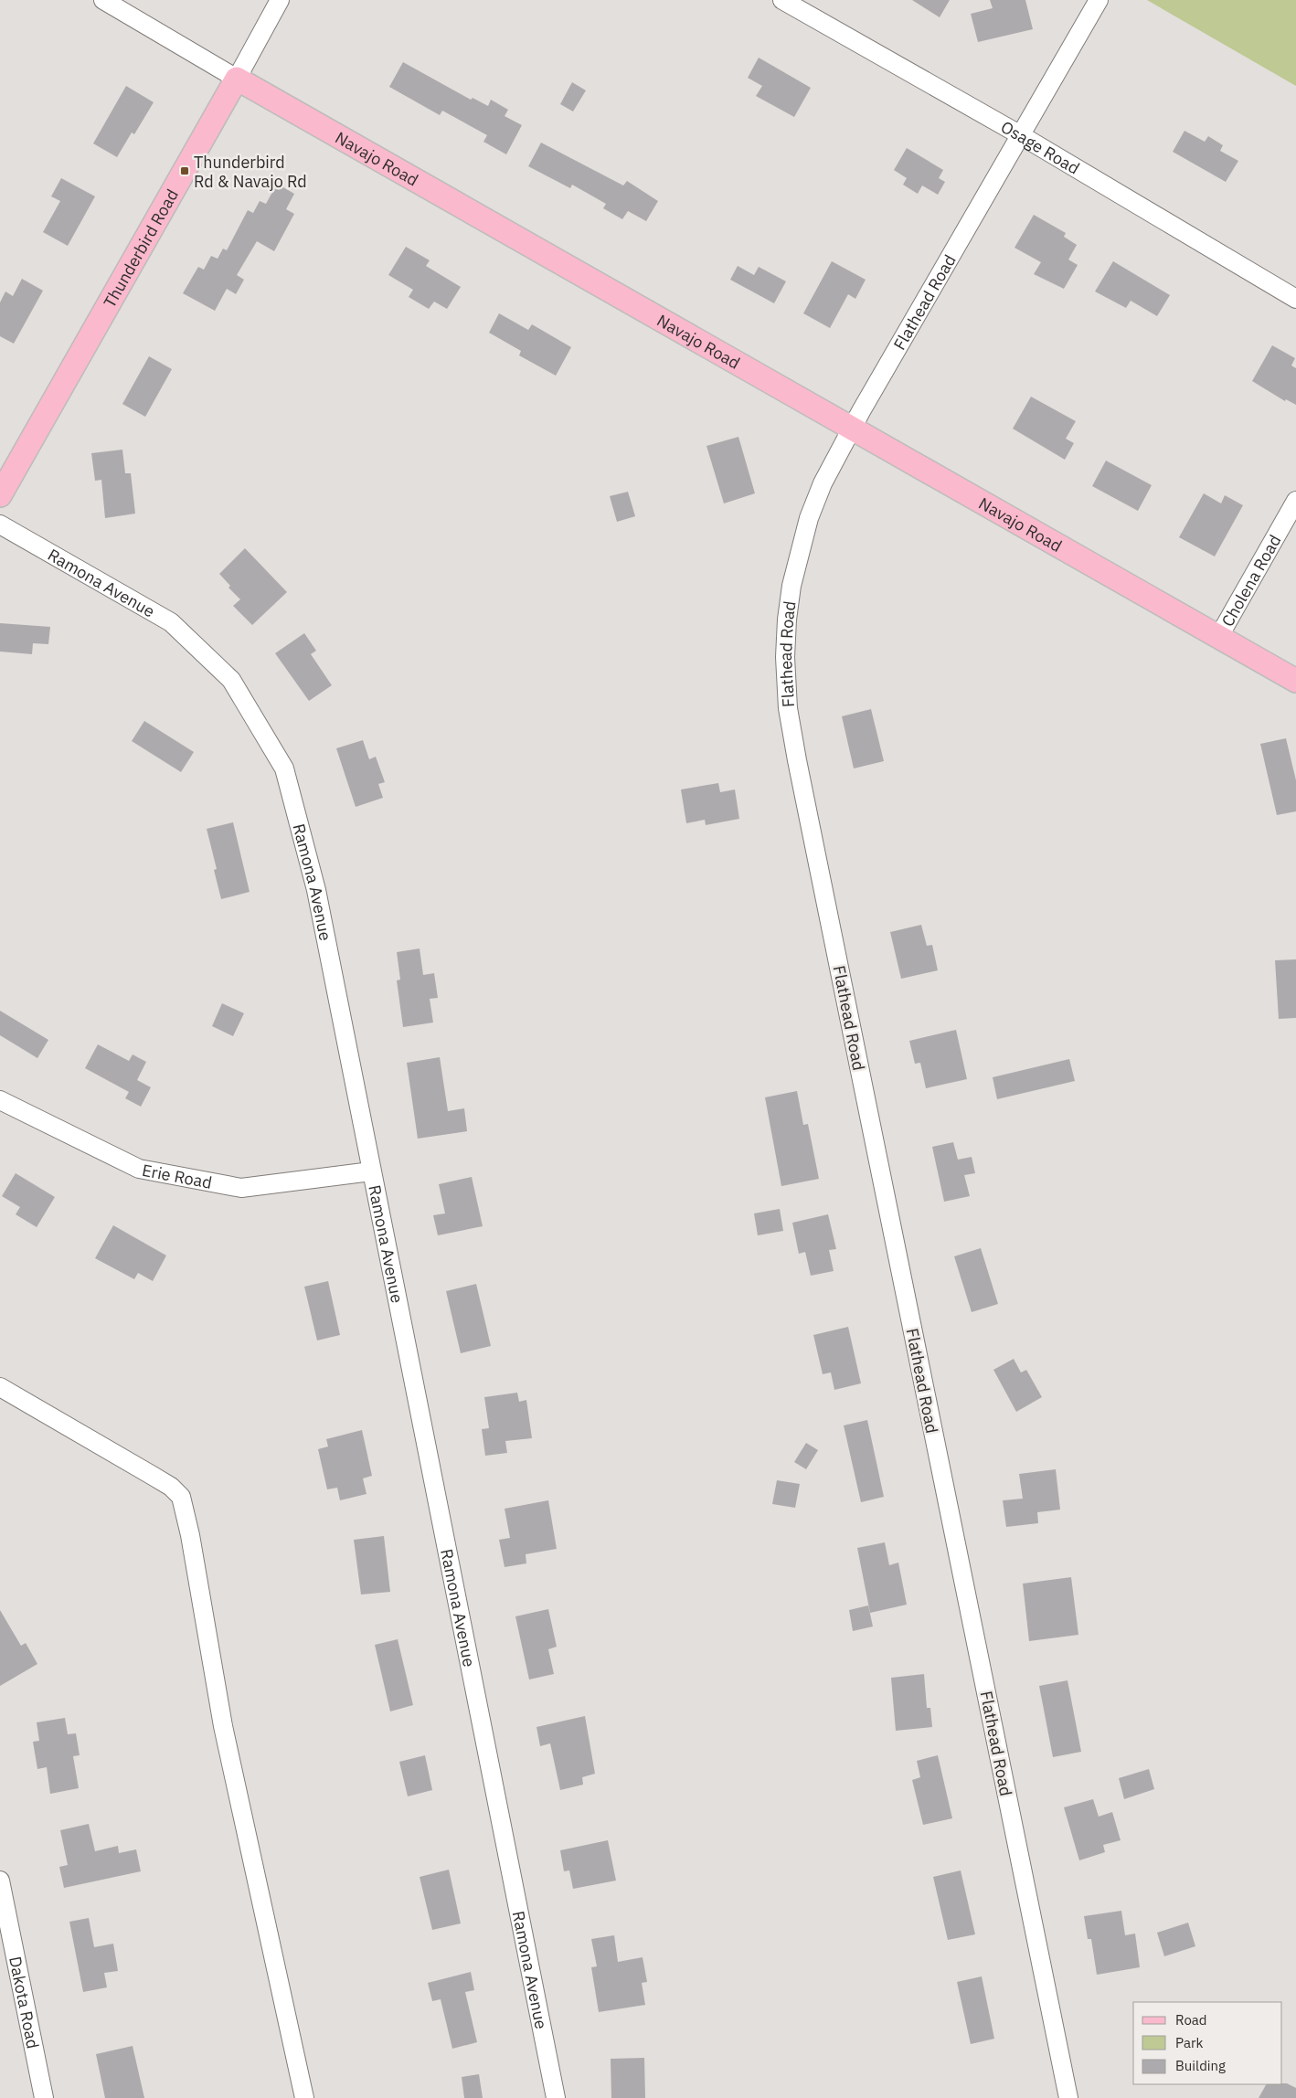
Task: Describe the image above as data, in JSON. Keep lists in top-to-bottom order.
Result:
{
  "streets": {
    "main road": ["Navajo Road", "Thunderbird Road"],
    "street": [
      "Osage Road",
      "Flathead Road",
      "Cholena Road",
      "Ramona Avenue",
      "Erie Road",
      "Dakota Road"
    ]
  },
  "crossings": [
    ["Osage Road", "Flathead Road"],
    ["Navajo Road", "Thunderbird Road"],
    ["Navajo Road", "Flathead Road"],
    ["Navajo Road", "Cholena Road"],
    ["Ramona Avenue", "Erie Road"]
  ],
  "places": {
    "transit": ["Thunderbird Rd & Navajo Rd"]
  },
  "legend": ["Road", "Park", "Building"]
}
